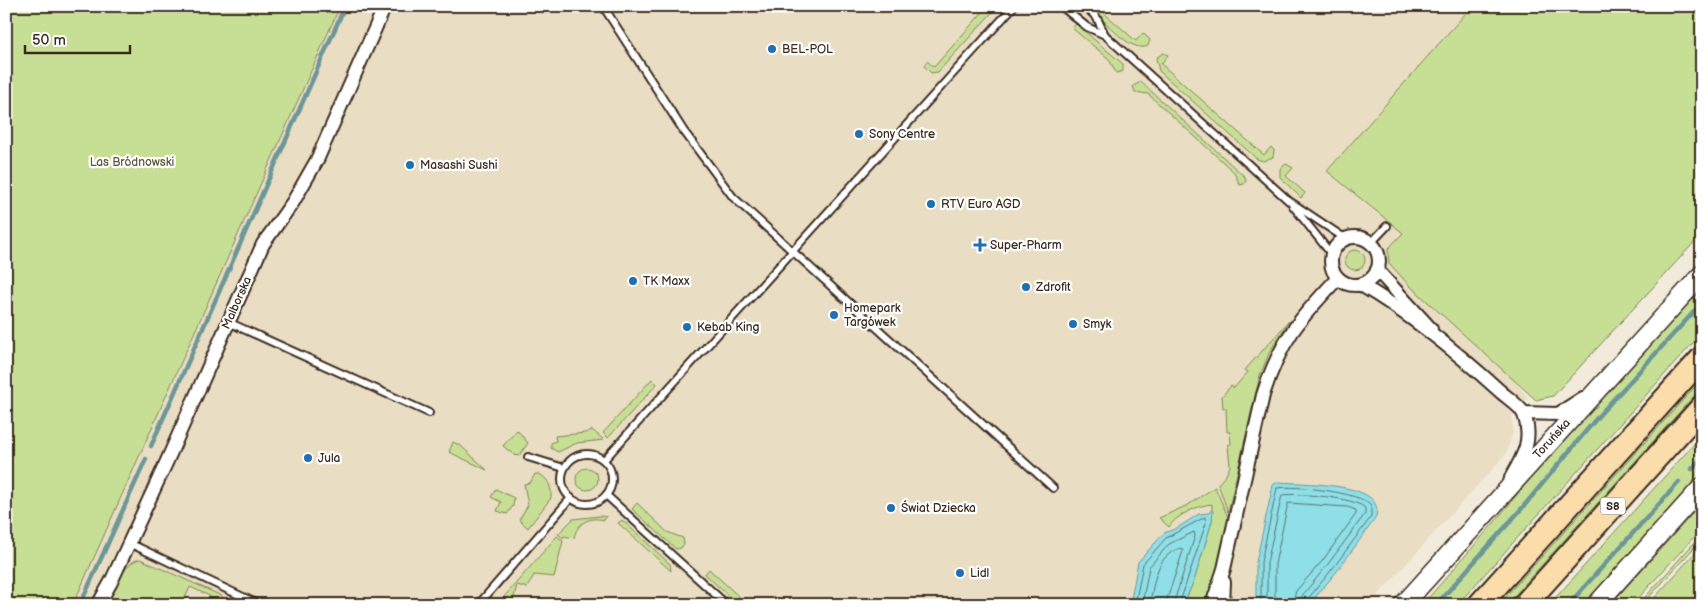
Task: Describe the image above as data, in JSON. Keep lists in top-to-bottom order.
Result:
{
  "streets": {
    "highway": ["S8"],
    "main road": ["Toruńska"],
    "street": ["Malborska"]
  },
  "parks": ["Las Bródnowski"],
  "places": {
    "other": [
      "BEL-POL",
      "Sony Centre",
      "Masashi Sushi",
      "RTV Euro AGD",
      "TK Maxx",
      "Zdrofit",
      "Homepark Targówek",
      "Smyk",
      "Kebab King",
      "Jula",
      "Świat Dziecka",
      "Lidl"
    ],
    "health": ["Super-Pharm"]
  },
  "scale_bar": "50 m"
}
